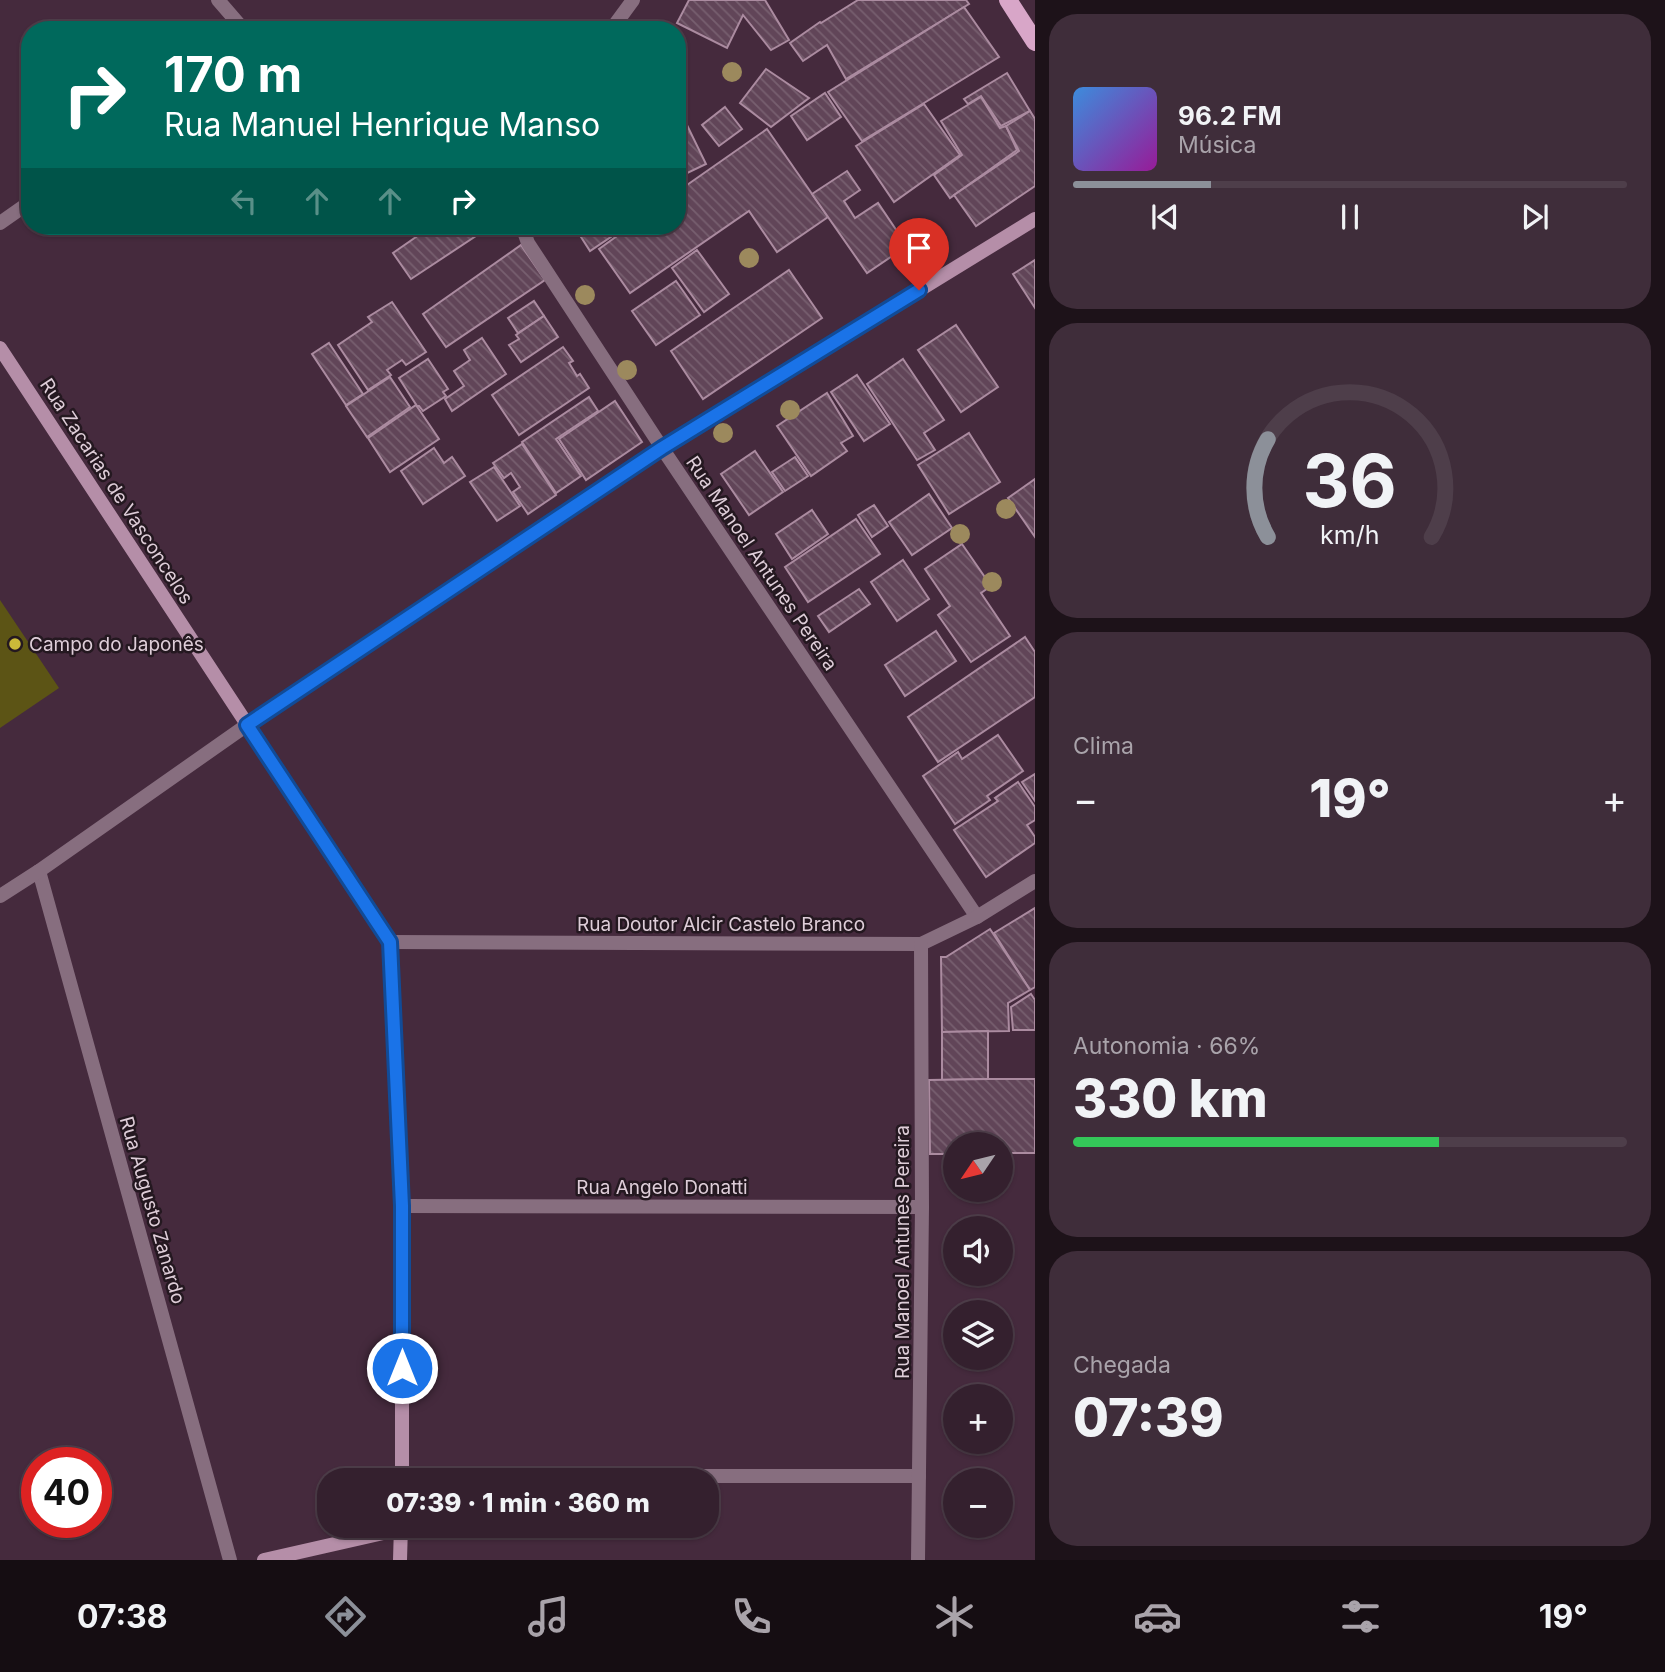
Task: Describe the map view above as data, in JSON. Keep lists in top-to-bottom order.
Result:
{
  "streets": {
    "street": [
      "Rua Zacarias de Vasconcelos",
      "Rua Manoel Antunes Pereira",
      "Rua Doutor Alcir Castelo Branco",
      "Rua Angelo Donatti",
      "Rua Augusto Zanardo"
    ]
  },
  "crossings": [
    ["Rua Zacarias de Vasconcelos", "Rua Doutor Alcir Castelo Branco"],
    ["Rua Manoel Antunes Pereira", "Rua Doutor Alcir Castelo Branco"],
    ["Rua Manoel Antunes Pereira", "Rua Angelo Donatti"]
  ],
  "places": ["Campo do Japonês"],
  "north": "bottom left",
  "page": {
    "turn": ["170 m", "Rua Manuel Henrique Manso"],
    "song": ["96.2 FM", "Música"],
    "tile": [
      "Clima",
      ["Autonomia · 66%", "330 km"],
      ["Chegada", "07:39"]
    ],
    "heat": ["−", "19°", "+"],
    "map_buttons": ["+", "−"],
    "limit": "40",
    "trip": "07:39 · 1 min · 360 m",
    "tabs": ["07:38", "19°"],
    "gauge": ["36", "km/h"]
  }
}
